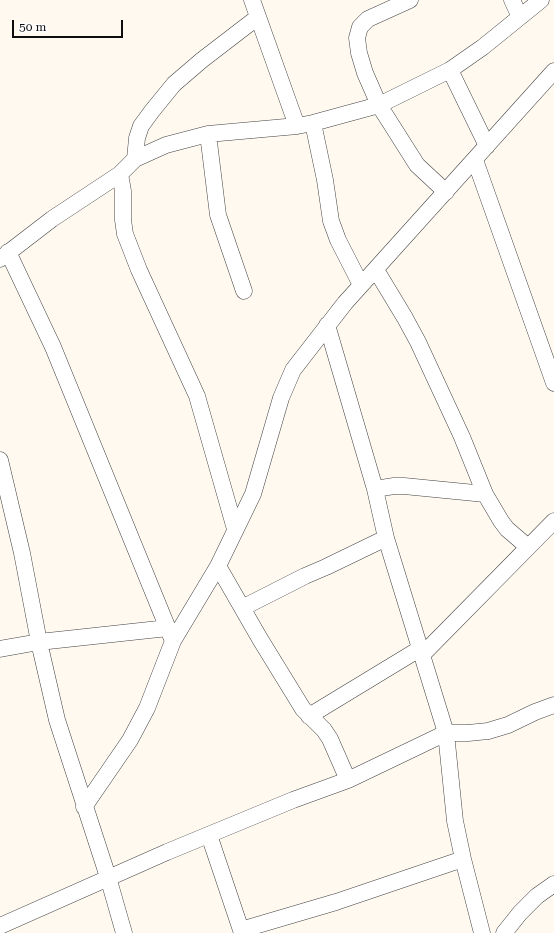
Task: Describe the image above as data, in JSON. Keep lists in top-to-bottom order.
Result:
{
  "scale_bar": "50 m"
}
